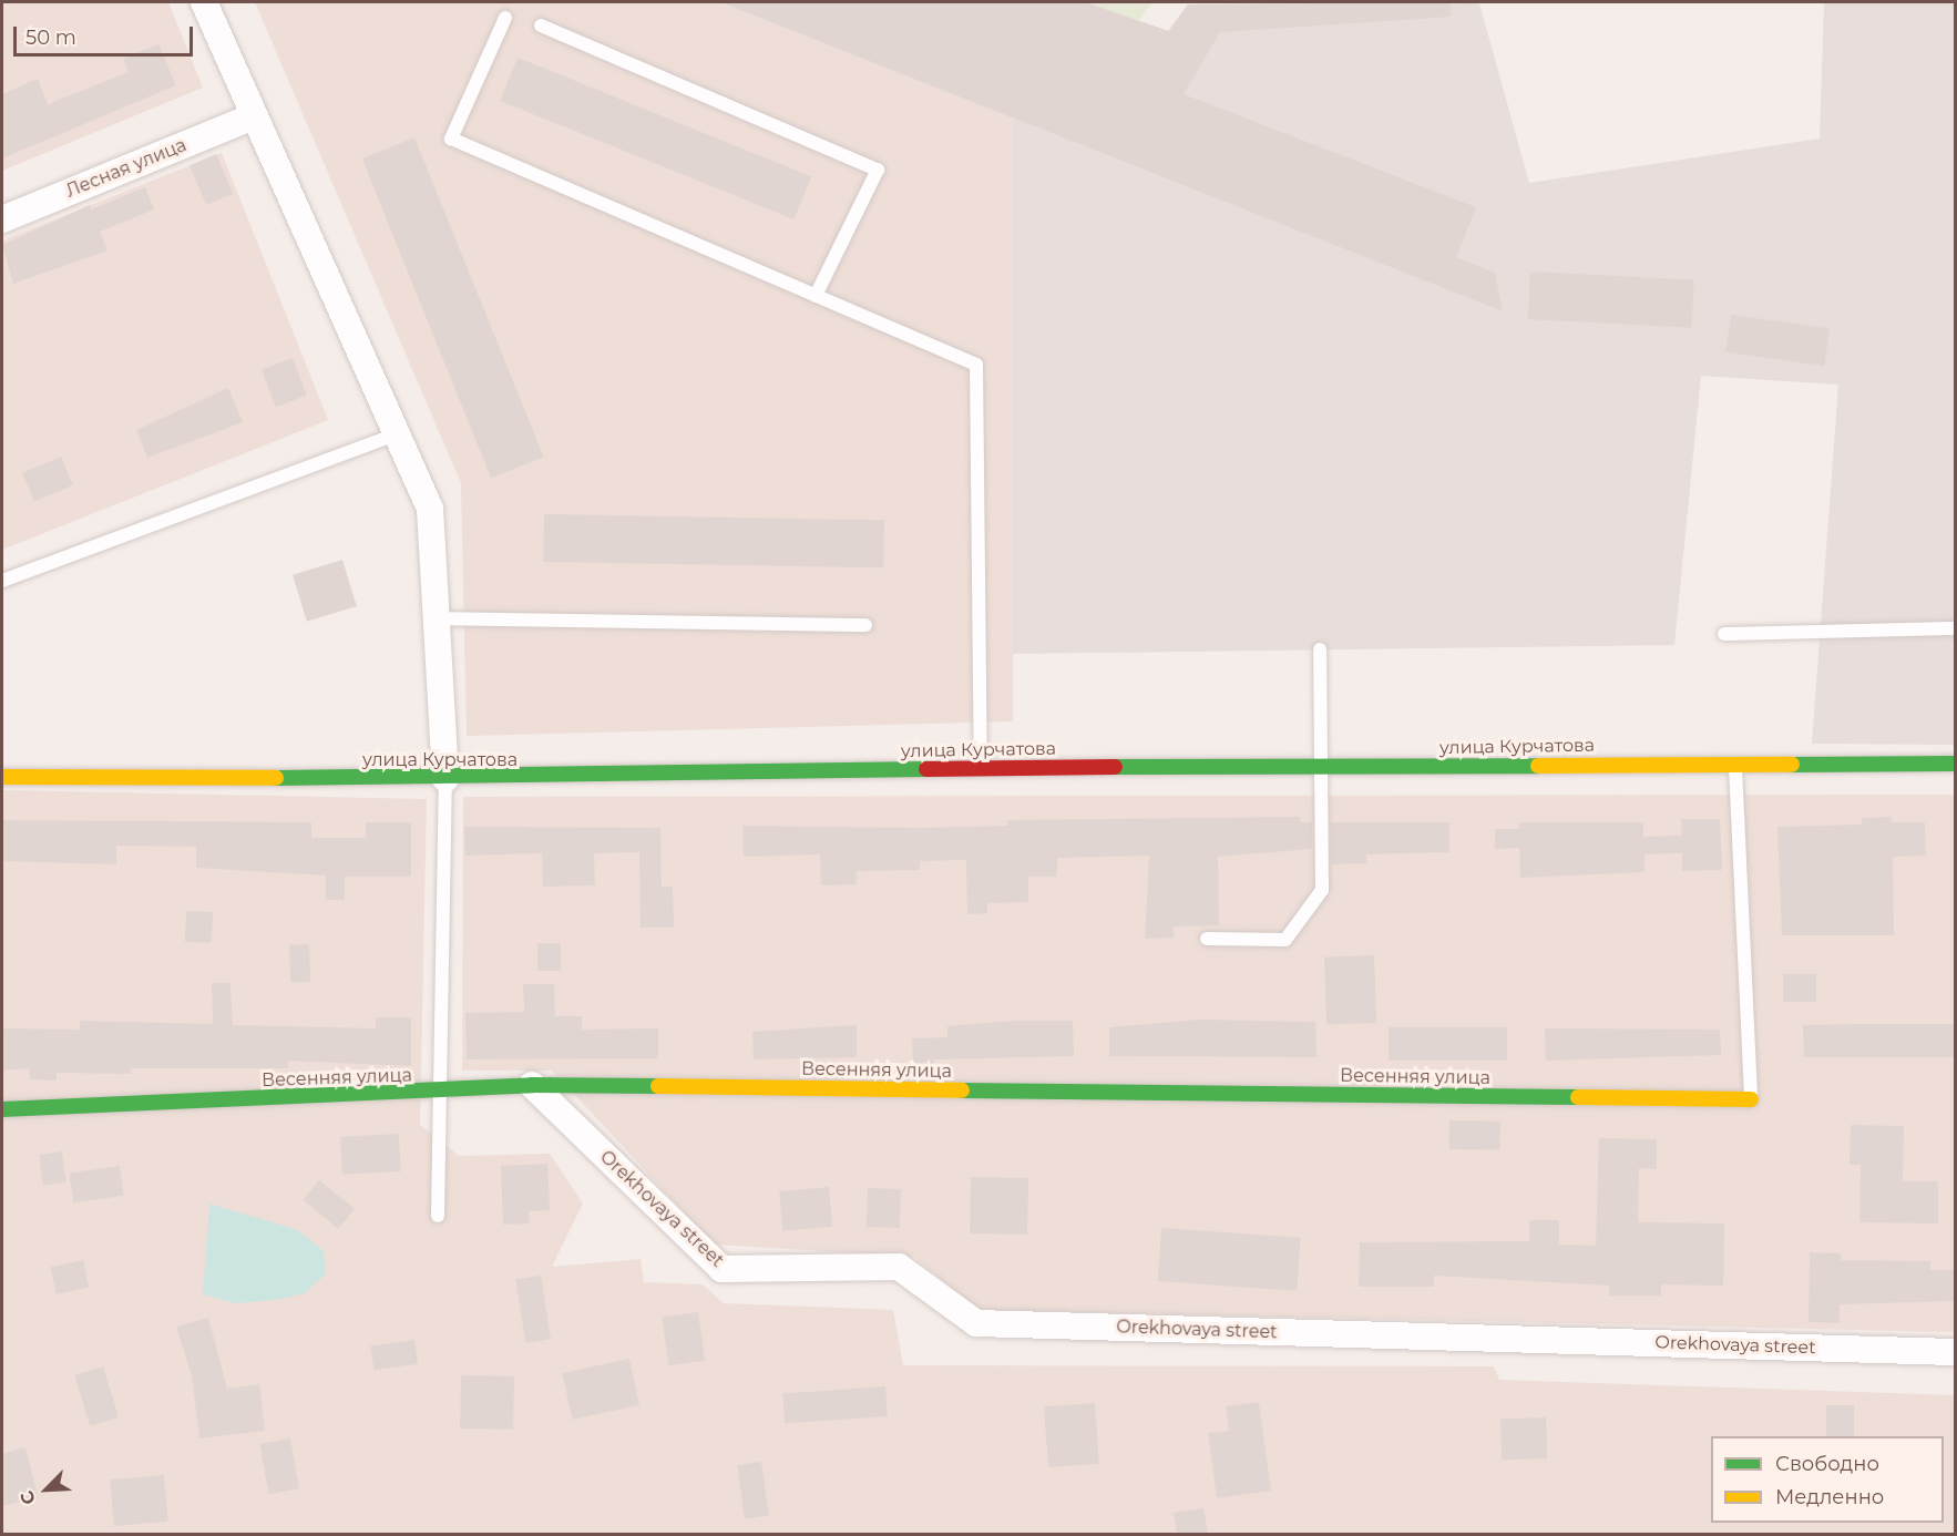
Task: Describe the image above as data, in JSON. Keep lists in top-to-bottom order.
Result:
{
  "streets": {
    "street": [
      "Лесная улица",
      "улица Курчатова",
      "Весенняя улица",
      "Orekhovaya street"
    ]
  },
  "crossings": [
    ["Весенняя улица", "Orekhovaya street"]
  ],
  "legend": ["Свободно", "Медленно"],
  "scale_bar": "50 m",
  "north": "bottom left"
}
